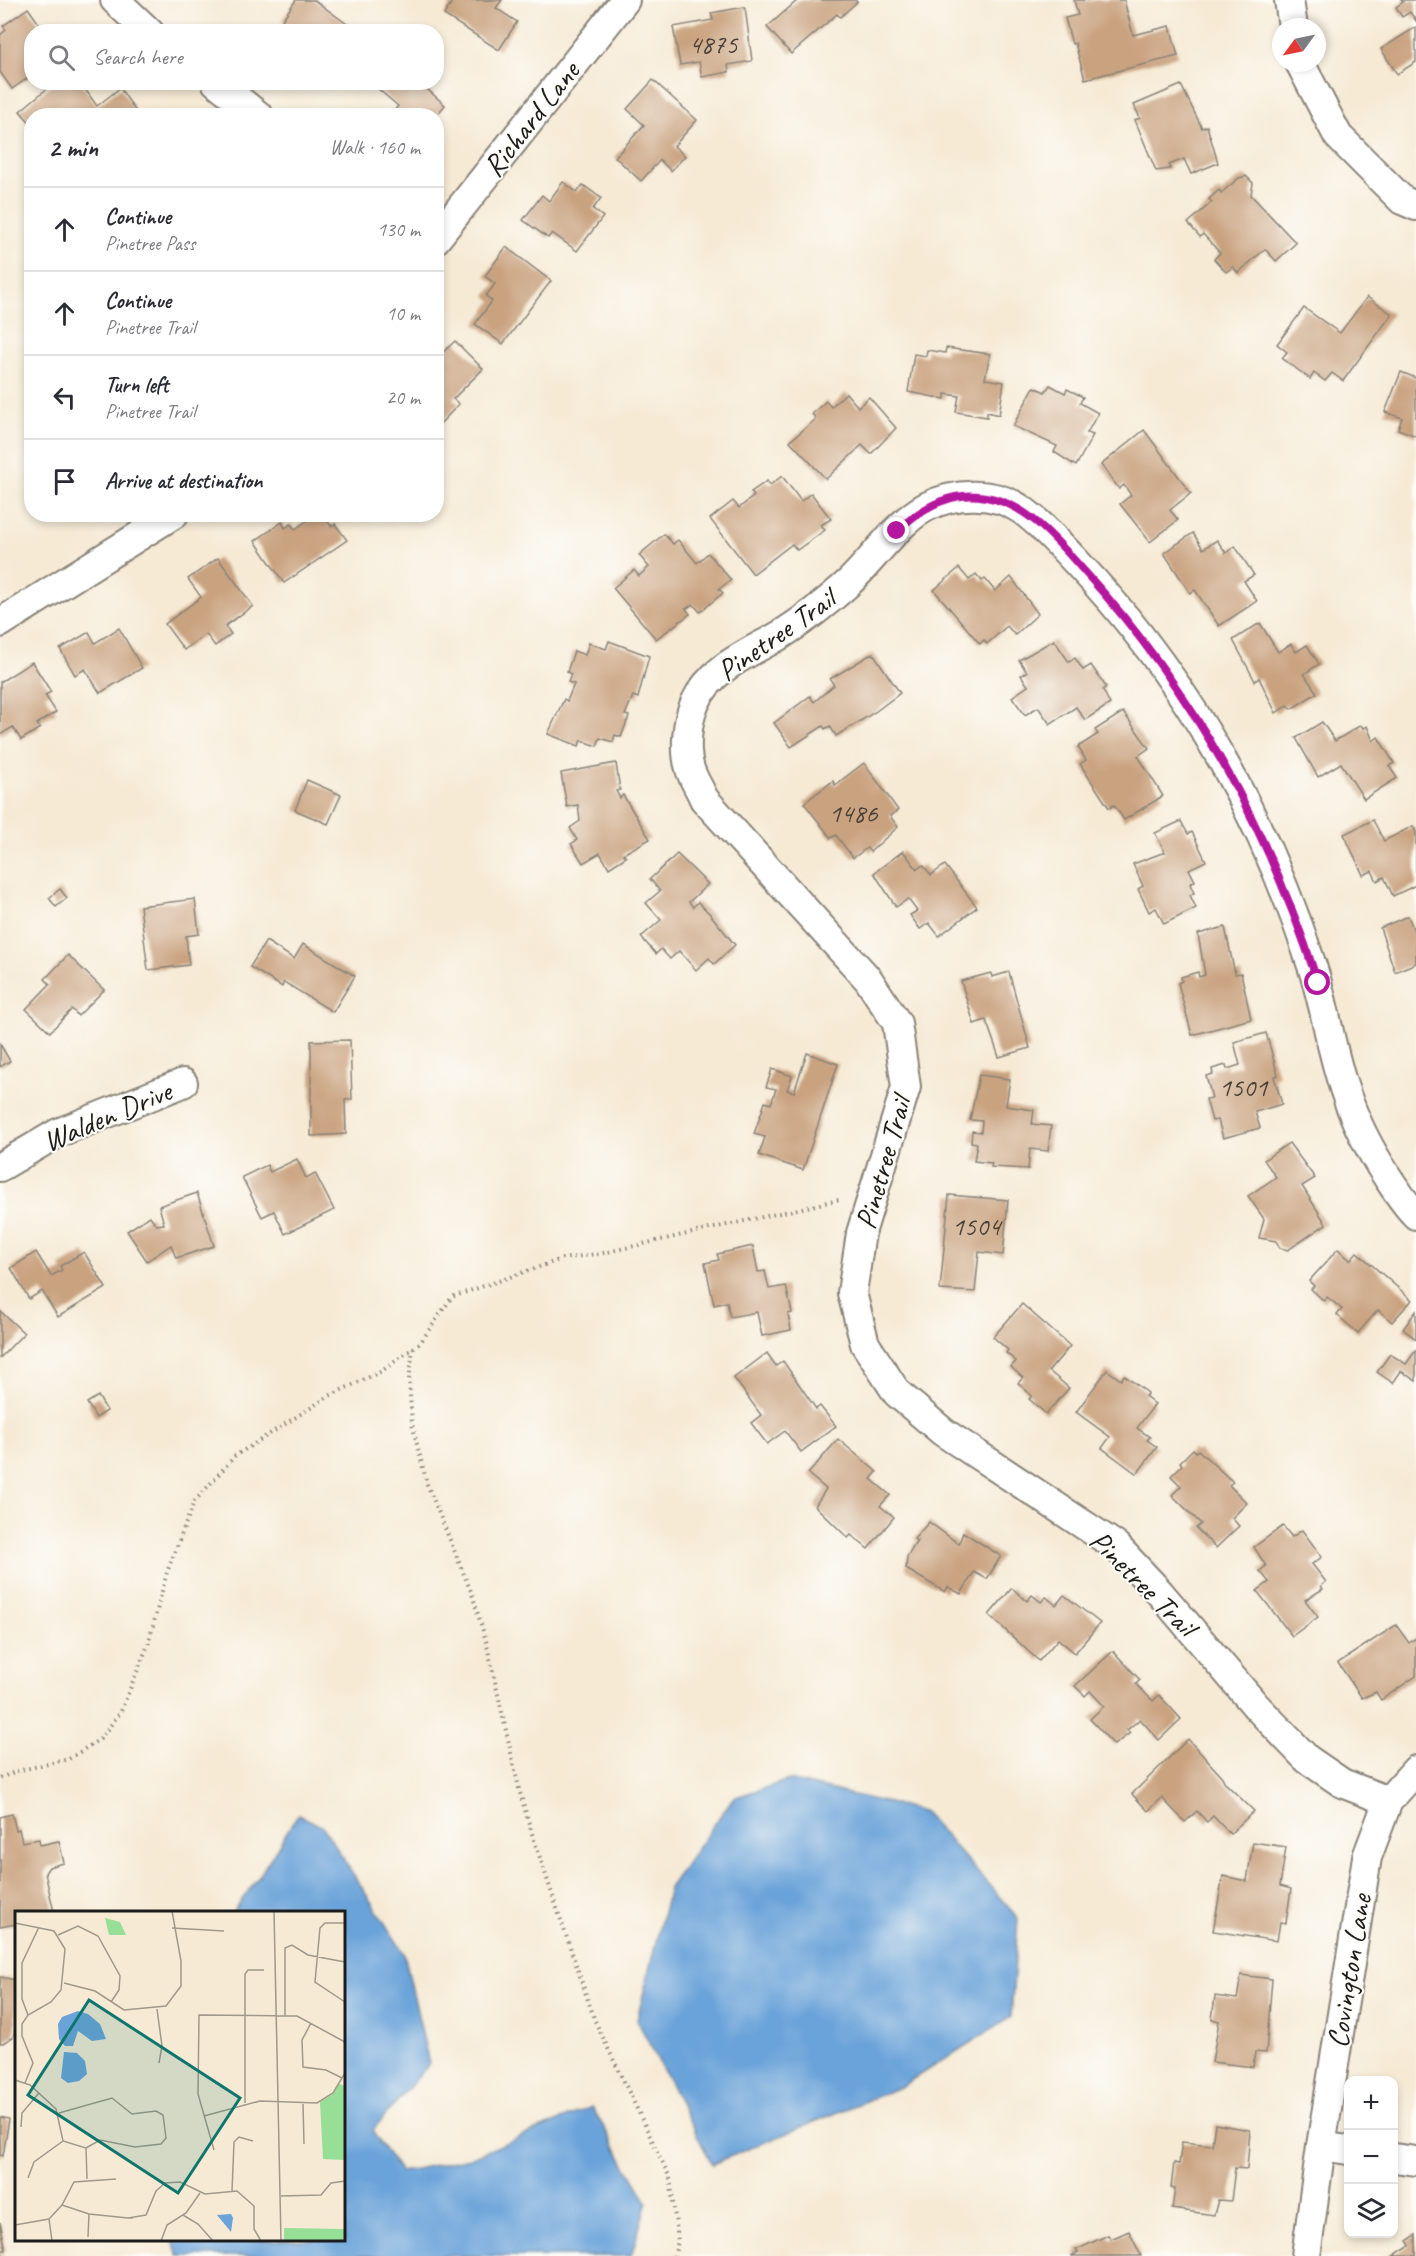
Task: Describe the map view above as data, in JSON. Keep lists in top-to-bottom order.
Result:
{
  "streets": {
    "street": [
      "Richard Lane",
      "Pinetree Trail",
      "Walden Drive",
      "Covington Lane"
    ]
  },
  "crossings": [
    ["Pinetree Trail", "Covington Lane"]
  ],
  "house_numbers": [
    "4875",
    "1486",
    "1501",
    "1504"
  ],
  "north": "bottom left",
  "page": {
    "search": "Search here",
    "heading": ["2 min", "Walk · 160 m"],
    "list": [
      ["Continue", "Pinetree Pass", "130 m"],
      ["Continue", "Pinetree Trail", "10 m"],
      ["Turn left", "Pinetree Trail", "20 m"],
      "Arrive at destination"
    ],
    "map_buttons": ["+", "−"]
  }
}
